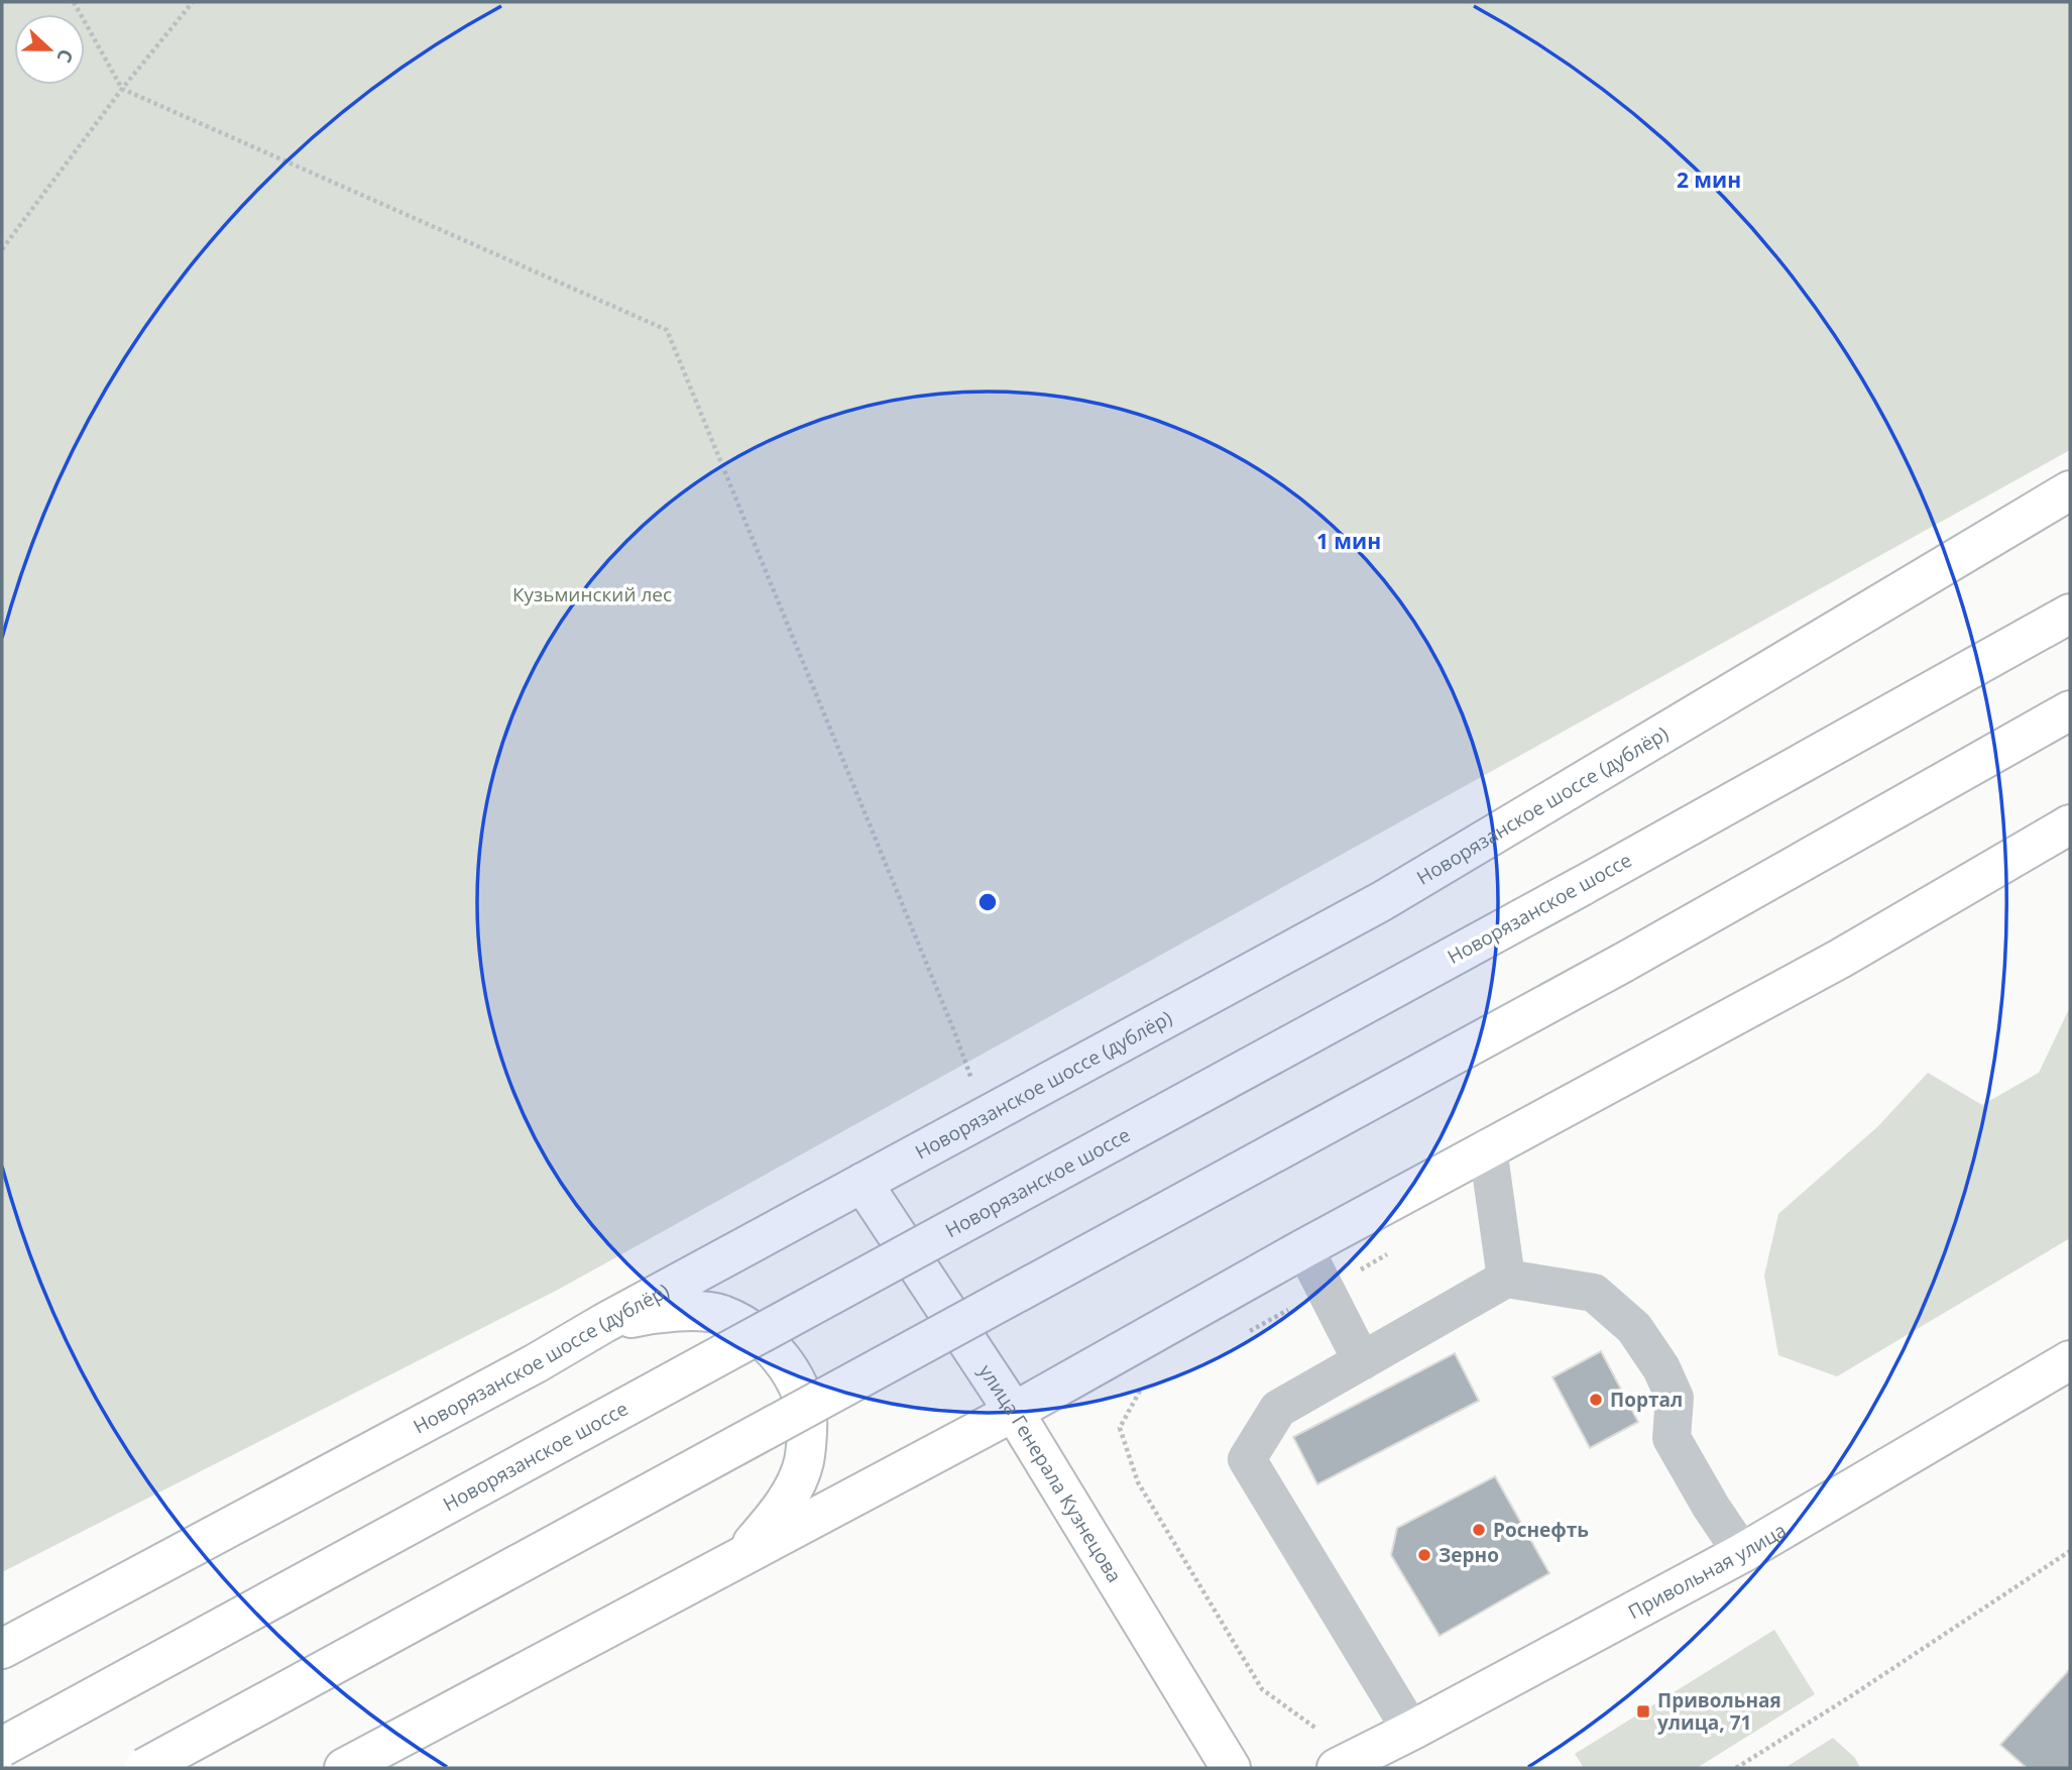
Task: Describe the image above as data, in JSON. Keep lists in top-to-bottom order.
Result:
{
  "streets": {
    "main road": [
      "Новорязанское шоссе (дублёр)",
      "Новорязанское шоссе",
      "улица Генерала Кузнецова",
      "Привольная улица"
    ]
  },
  "crossings": [
    ["Новорязанское шоссе (дублёр)", "улица Генерала Кузнецова"]
  ],
  "parks": ["Кузьминский лес"],
  "places": {
    "other": ["Портал", "Роснефть", "Зерно"],
    "transit": ["Привольная улица, 71"]
  },
  "north": "right",
  "rings": ["2 мин", "1 мин"]
}
